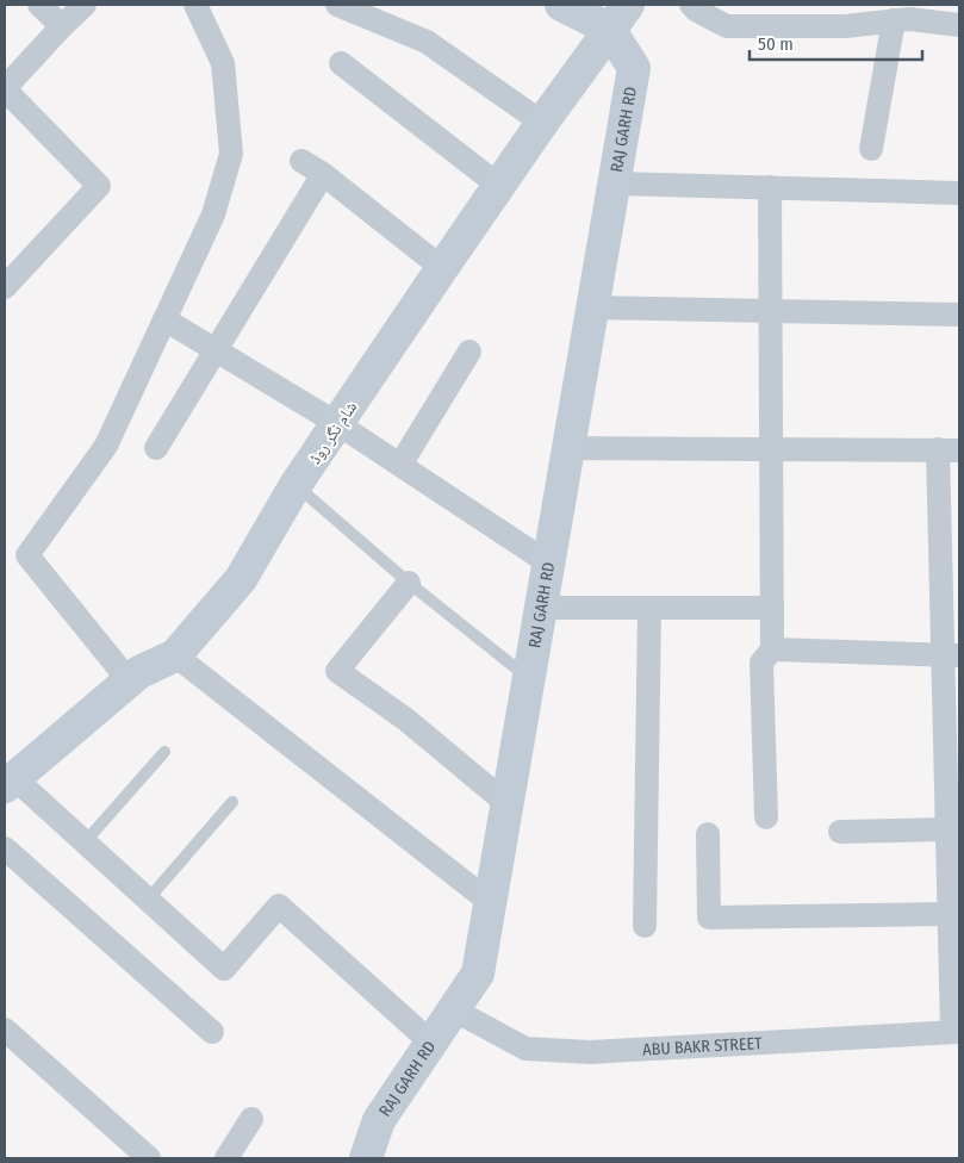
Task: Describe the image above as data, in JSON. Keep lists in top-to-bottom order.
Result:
{
  "streets": {
    "street": ["RAJ GARH RD", "شام نگر روڈ", "ABU BAKR STREET"]
  },
  "crossings": [
    ["RAJ GARH RD", "شام نگر روڈ"],
    ["RAJ GARH RD", "ABU BAKR STREET"]
  ],
  "scale_bar": "50 m"
}
